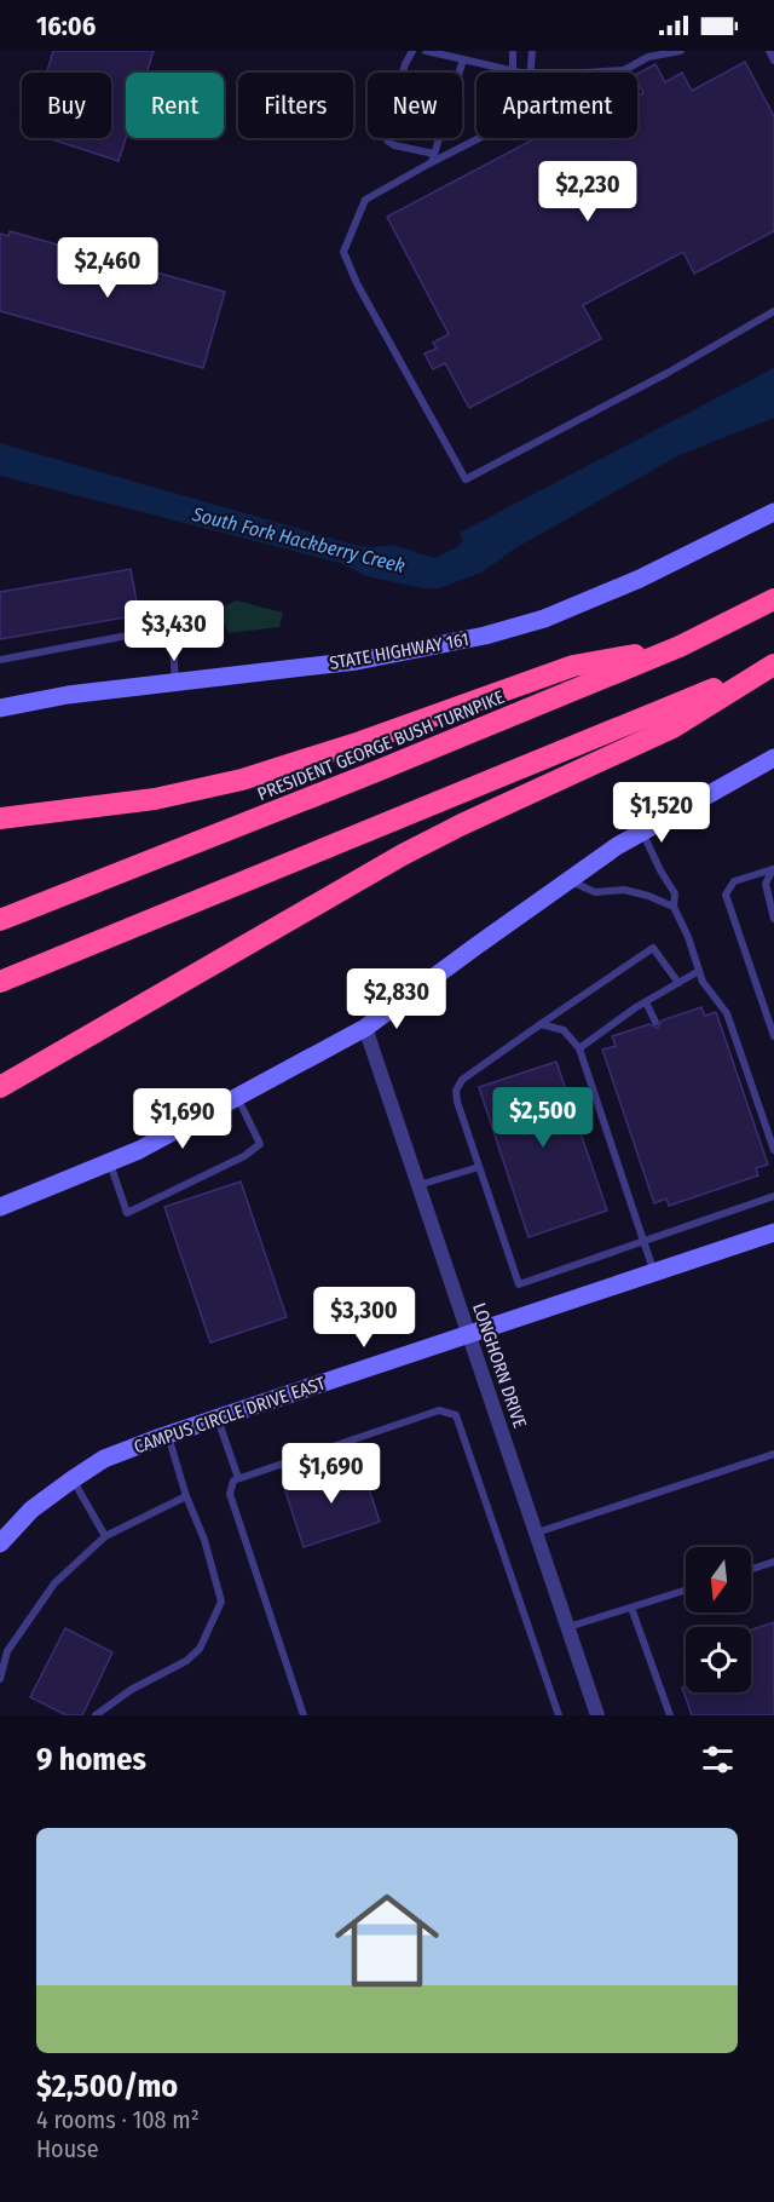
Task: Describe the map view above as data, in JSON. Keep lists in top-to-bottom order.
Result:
{
  "streets": {
    "highway": ["PRESIDENT GEORGE BUSH TURNPIKE"],
    "main road": ["STATE HIGHWAY 161", "CAMPUS CIRCLE DRIVE EAST"],
    "street": ["LONGHORN DRIVE"]
  },
  "crossings": [
    ["LONGHORN DRIVE", "CAMPUS CIRCLE DRIVE EAST"]
  ],
  "water": ["South Fork Hackberry Creek"],
  "north": "bottom",
  "page": {
    "status": "16:06",
    "chip": [
      "Buy",
      "Rent",
      "Filters",
      "New",
      "Apartment"
    ],
    "price": [
      "$2,230",
      "$2,460",
      "$3,430",
      "$1,520",
      "$2,830",
      "$2,500",
      "$1,690",
      "$3,300",
      "$1,690"
    ],
    "heading": "9 homes",
    "list": [
      {
        "name": "$2,500/mo",
        "note": "4 rooms · 108 m² · House"
      }
    ]
  }
}
